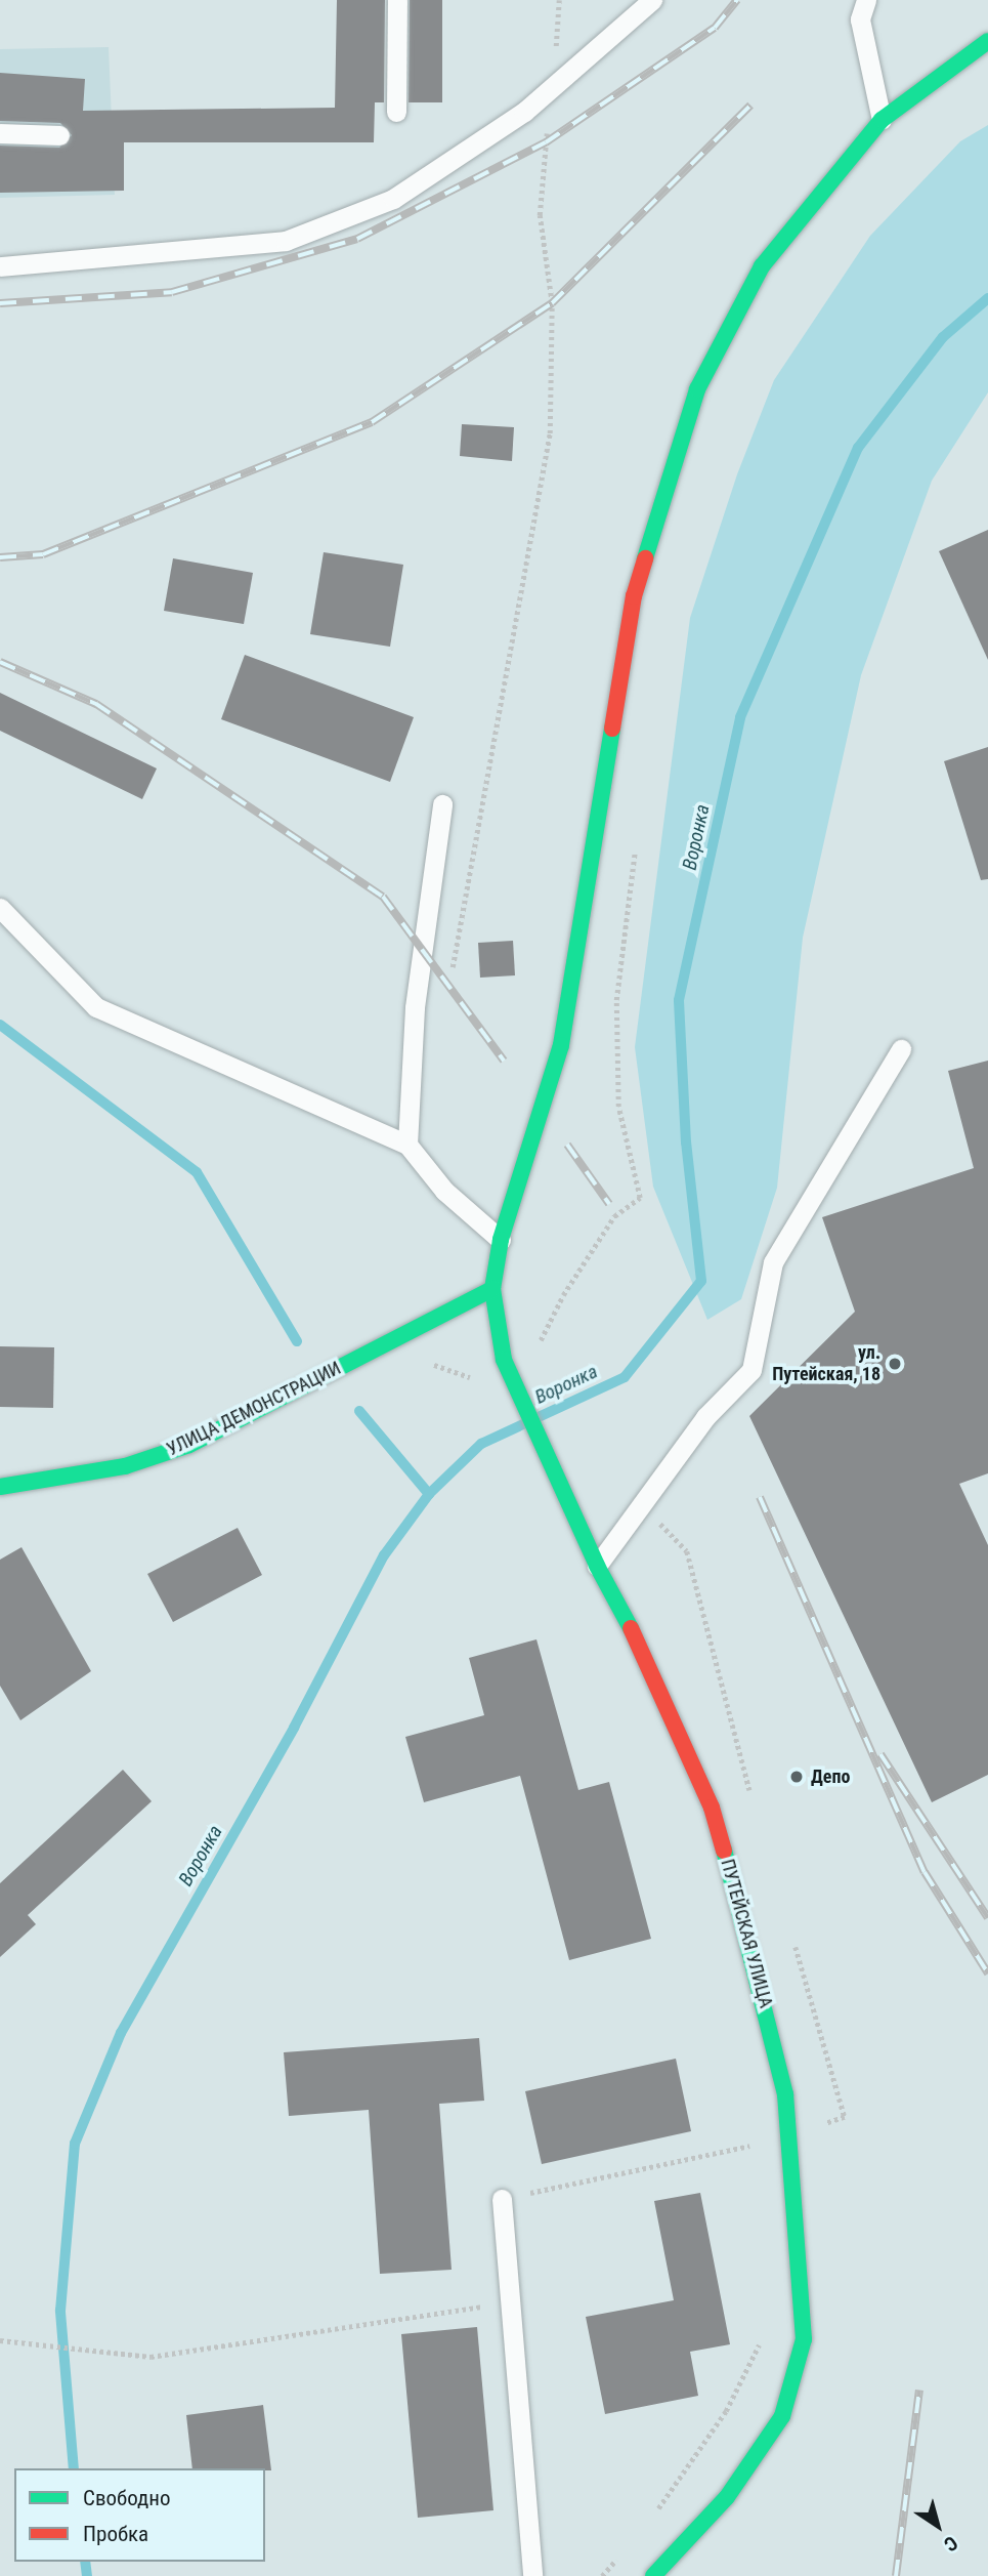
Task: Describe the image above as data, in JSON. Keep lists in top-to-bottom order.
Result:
{
  "streets": {
    "street": ["УЛИЦА ДЕМОНСТРАЦИИ", "ПУТЕЙСКАЯ УЛИЦА"]
  },
  "crossings": [
    ["УЛИЦА ДЕМОНСТРАЦИИ", "ПУТЕЙСКАЯ УЛИЦА"]
  ],
  "water": ["Воронка"],
  "places": ["ул. Путейская, 18", "Депо"],
  "legend": ["Свободно", "Пробка"],
  "north": "bottom right"
}
